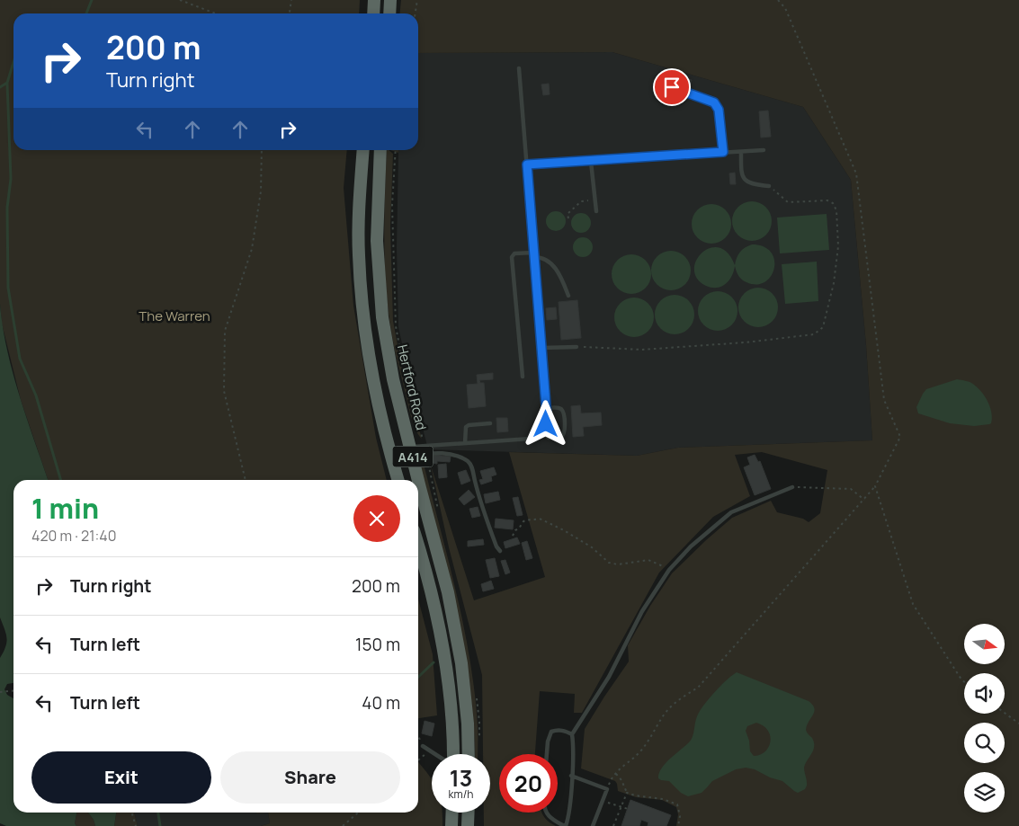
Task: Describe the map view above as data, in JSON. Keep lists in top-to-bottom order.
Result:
{
  "streets": {
    "highway": ["Hertford Road", "A414"]
  },
  "parks": ["The Warren"],
  "north": "right",
  "page": {
    "turn": ["200 m", "Turn right"],
    "heading": ["1 min", "420 m · 21:40"],
    "list": [
      {
        "name": "Turn right",
        "value": "200 m"
      },
      {
        "name": "Turn left",
        "value": "150 m"
      },
      {
        "name": "Turn left",
        "value": "40 m"
      }
    ],
    "buttons": ["Exit", "Share"],
    "speed": "13 km/h",
    "limit": "20"
  }
}
